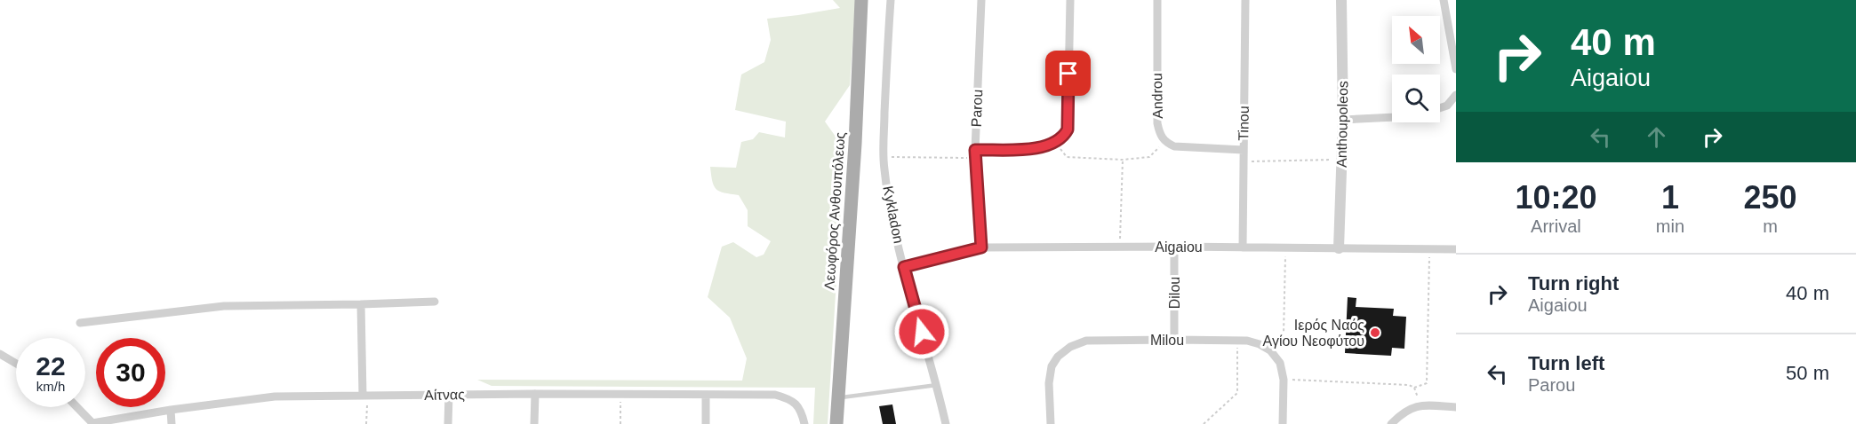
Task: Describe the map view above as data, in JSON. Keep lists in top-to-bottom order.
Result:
{
  "streets": {
    "main road": ["Λεωφόρος Ανθουπόλεως"],
    "street": [
      "Androu",
      "Parou",
      "Tinou",
      "Anthoupoleos",
      "Kykladon",
      "Aigaiou",
      "Dilou",
      "Milou",
      "Αίτνας"
    ]
  },
  "crossings": [
    ["Parou", "Aigaiou"],
    ["Tinou", "Aigaiou"],
    ["Anthoupoleos", "Aigaiou"],
    ["Kykladon", "Aigaiou"],
    ["Aigaiou", "Dilou"],
    ["Dilou", "Milou"]
  ],
  "places": ["Ιερός Ναός Αγίου Νεοφύτου"],
  "north": "top left",
  "page": {
    "turn": ["40 m", "Aigaiou"],
    "eta": [
      "10:20",
      "Arrival",
      "1",
      "min",
      "250",
      "m"
    ],
    "list": [
      {
        "name": "Turn right",
        "note": "Aigaiou",
        "value": "40 m"
      },
      {
        "name": "Turn left",
        "note": "Parou",
        "value": "50 m"
      }
    ],
    "speed": "22 km/h",
    "limit": "30"
  }
}
